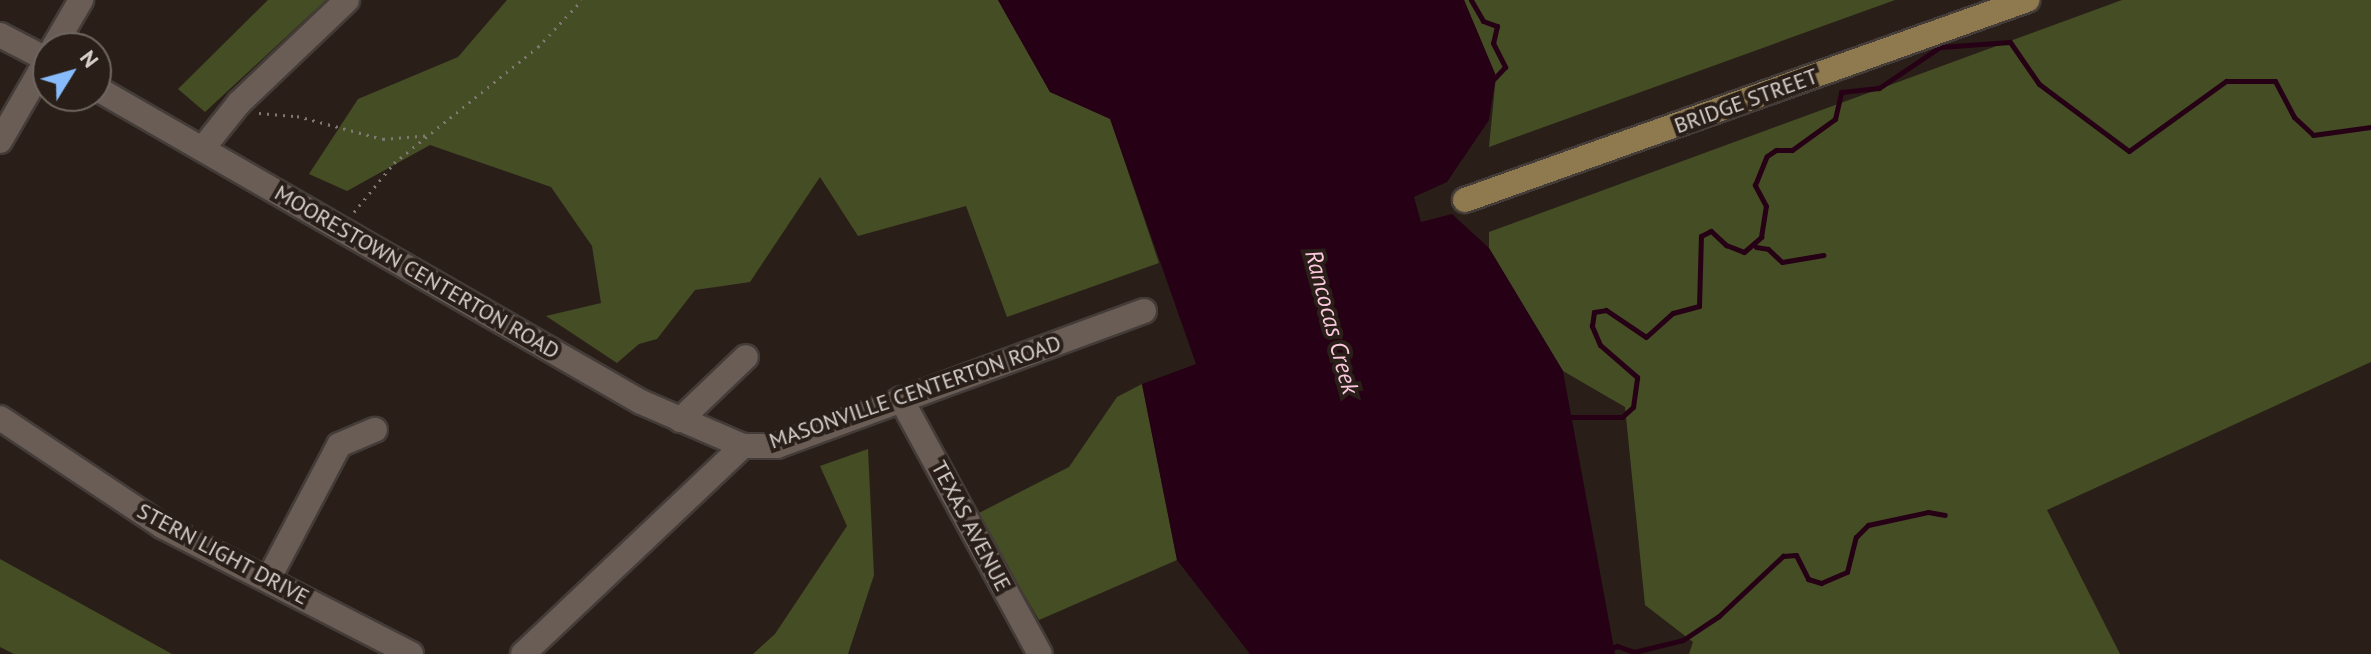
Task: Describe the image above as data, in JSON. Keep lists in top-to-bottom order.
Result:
{
  "streets": {
    "main road": ["BRIDGE STREET"],
    "street": [
      "MOORESTOWN CENTERTON ROAD",
      "MASONVILLE CENTERTON ROAD",
      "TEXAS AVENUE",
      "STERN LIGHT DRIVE"
    ]
  },
  "crossings": [
    ["MOORESTOWN CENTERTON ROAD", "MASONVILLE CENTERTON ROAD"],
    ["MASONVILLE CENTERTON ROAD", "TEXAS AVENUE"]
  ],
  "water": ["Rancocas Creek"],
  "north": "top right"
}
